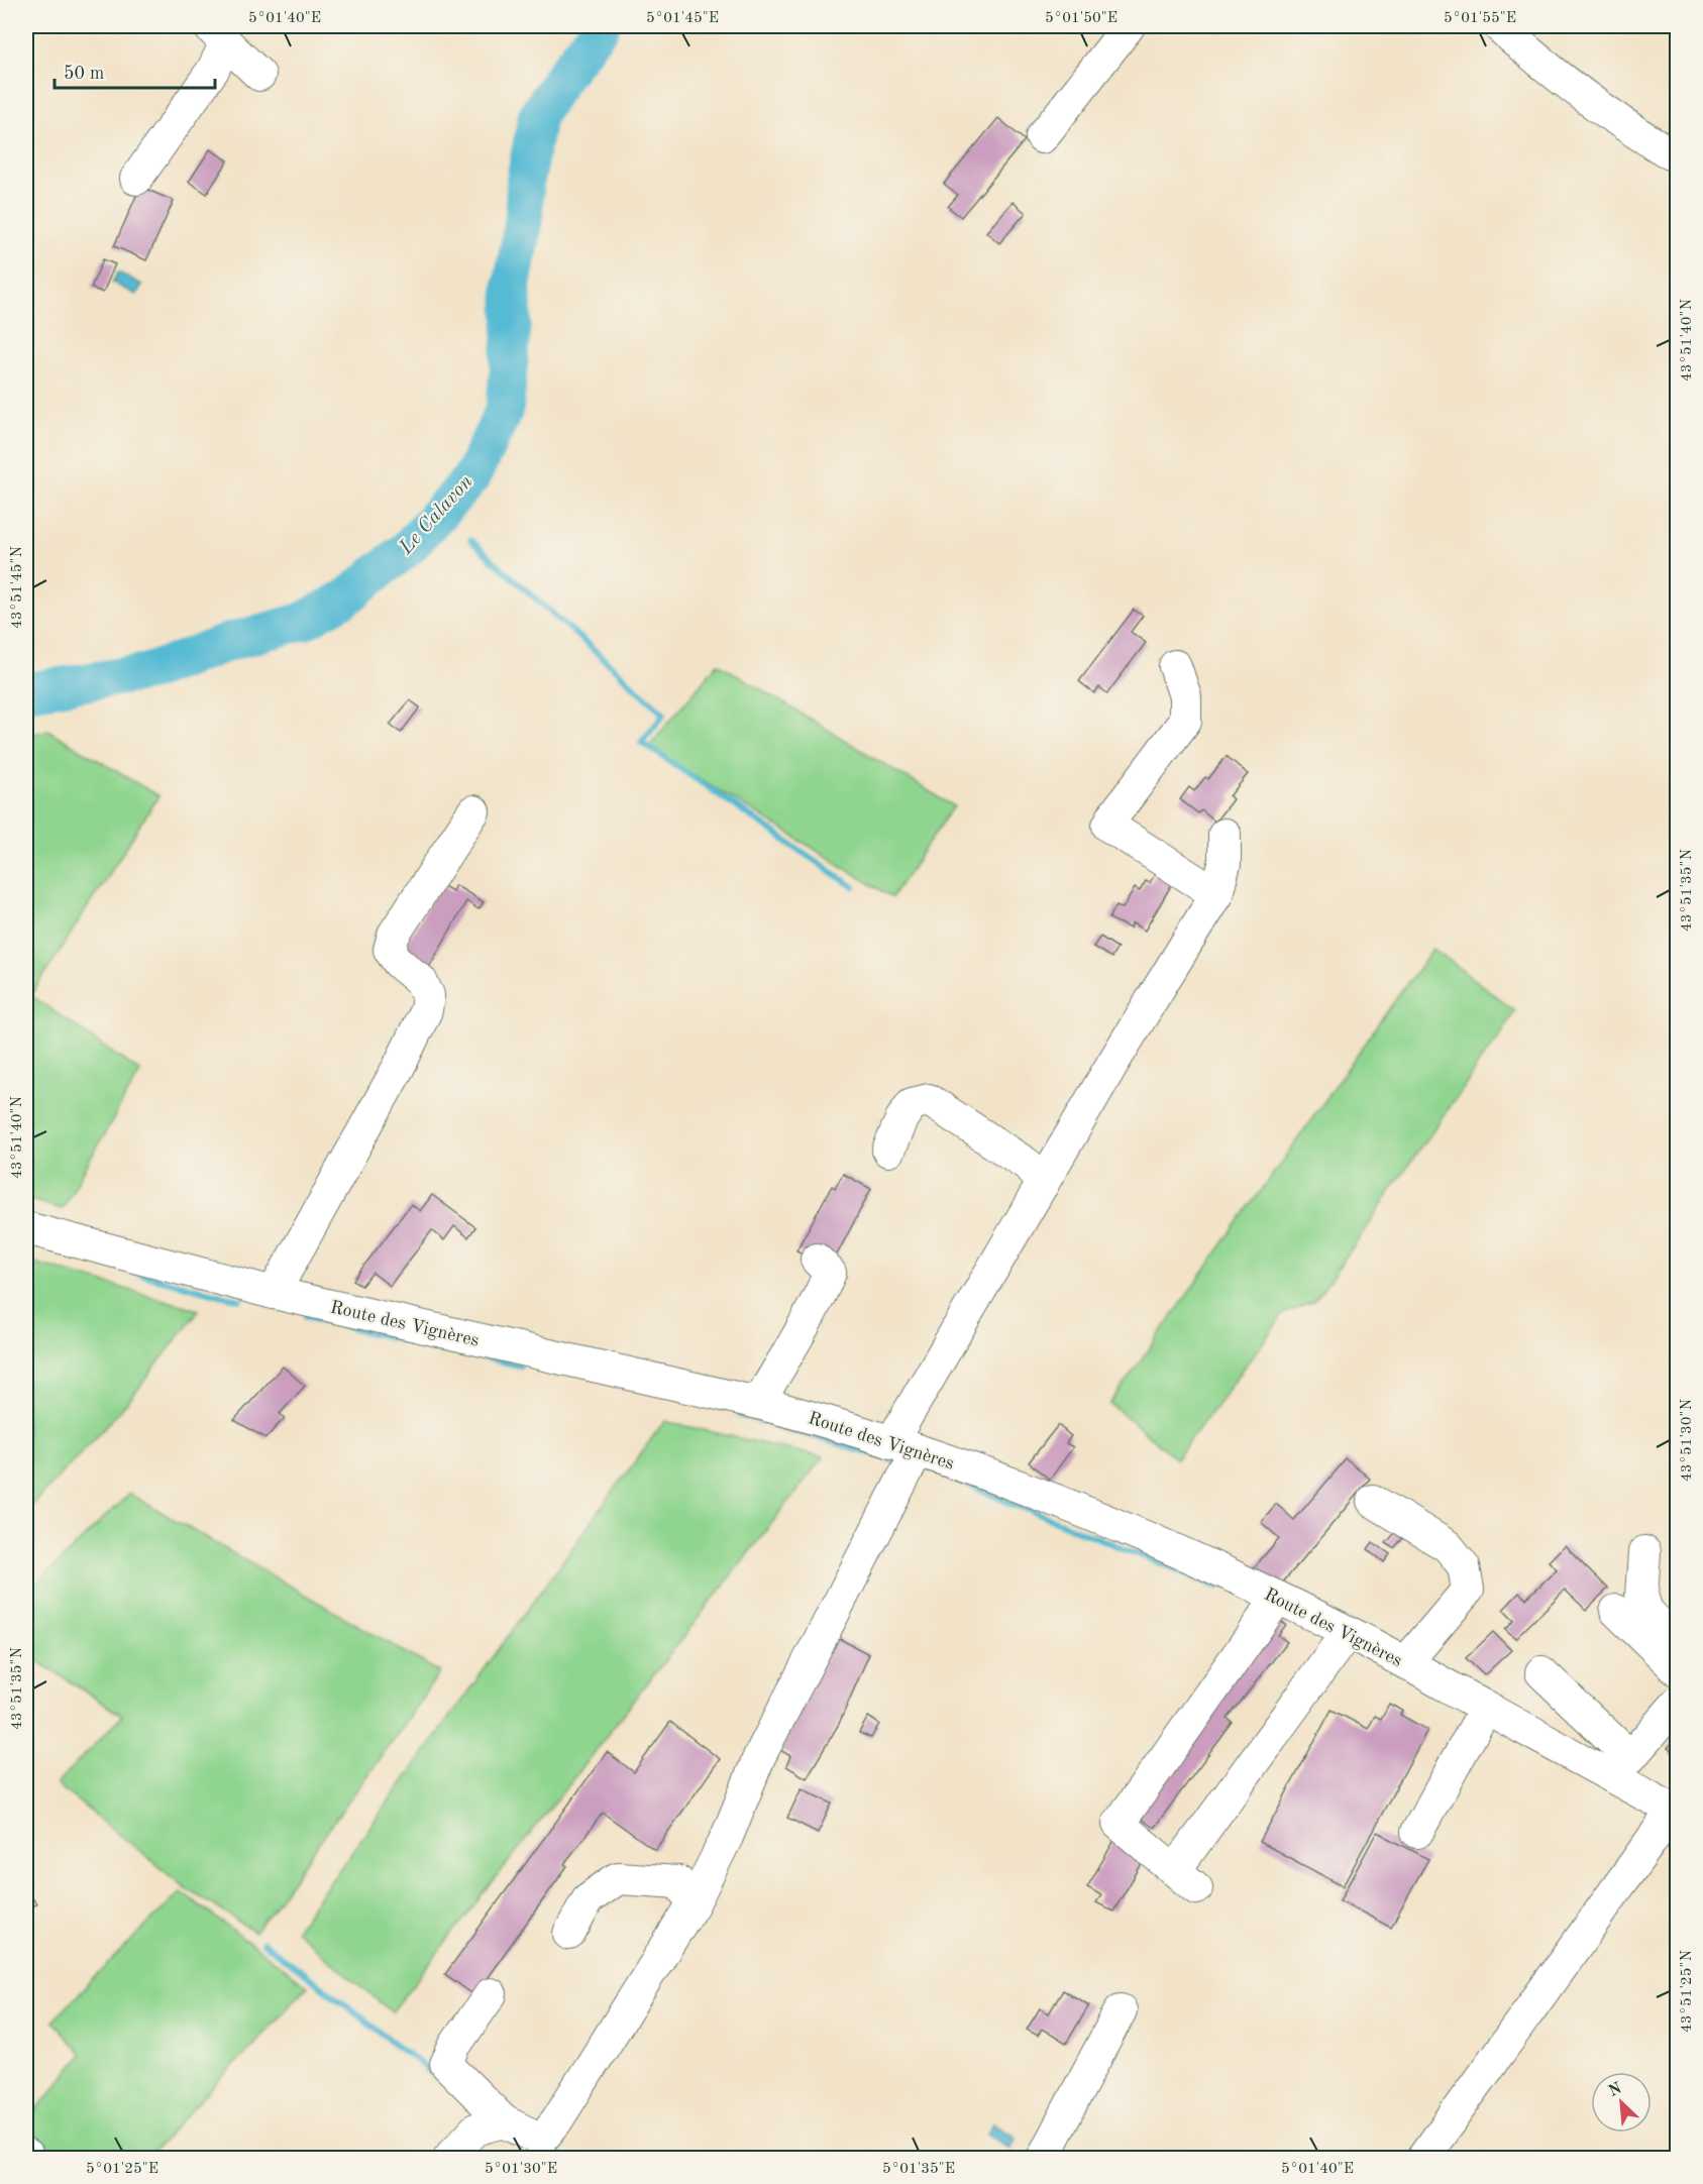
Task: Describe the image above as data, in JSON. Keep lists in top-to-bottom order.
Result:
{
  "streets": {
    "street": ["Route des Vignères"]
  },
  "water": ["Le Calavon"],
  "scale_bar": "50 m",
  "north": "top left",
  "coordinates": [
    "5°01'40\"E",
    "5°01'45\"E",
    "5°01'50\"E",
    "5°01'55\"E",
    "43°51'40\"N",
    "43°51'45\"N",
    "43°51'35\"N",
    "43°51'30\"N",
    "43°51'25\"N",
    "5°01'25\"E",
    "5°01'30\"E",
    "5°01'35\"E"
  ]
}
